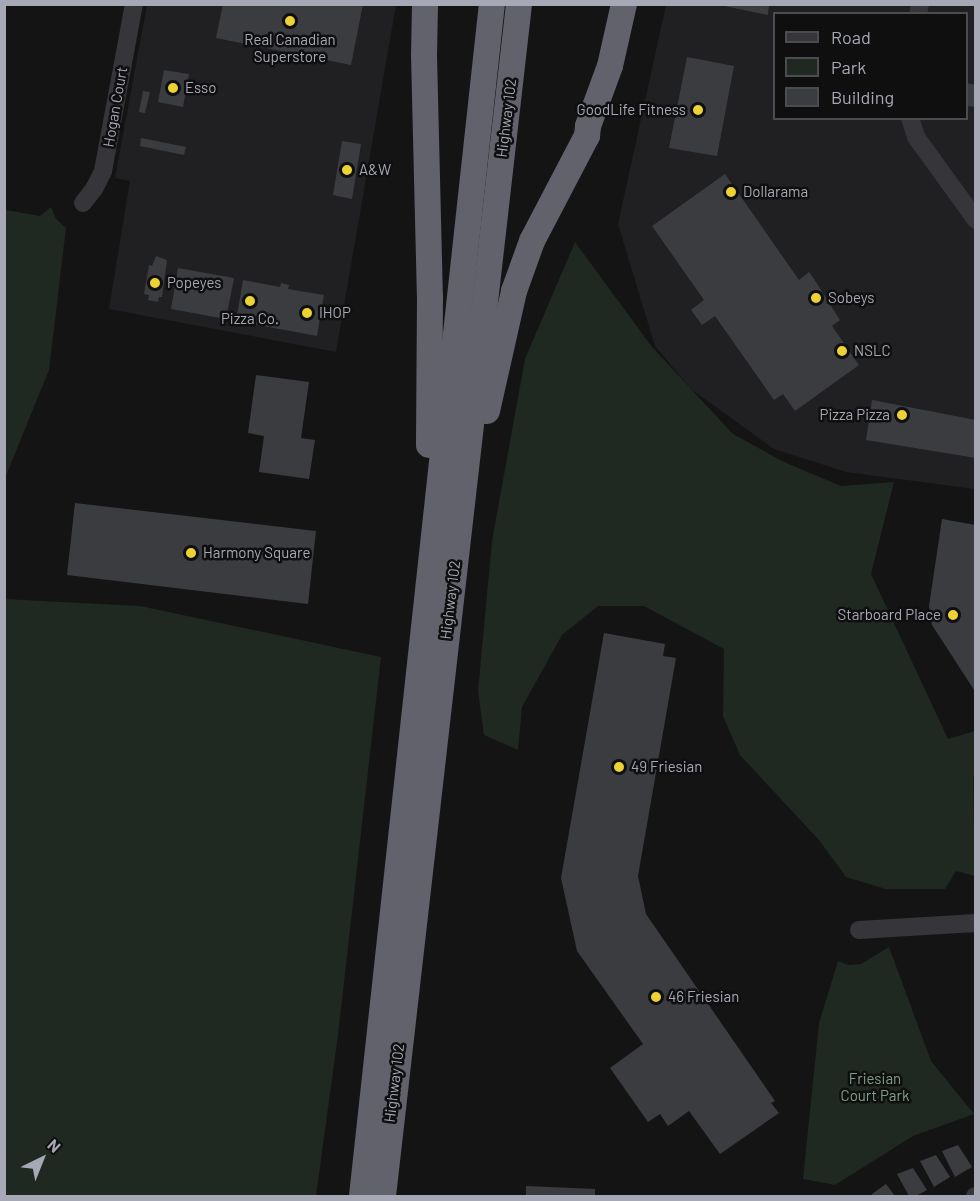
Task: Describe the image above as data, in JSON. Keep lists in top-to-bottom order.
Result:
{
  "streets": {
    "highway": ["Highway 102"],
    "street": ["Hogan Court"]
  },
  "parks": ["Friesian Court Park"],
  "places": [
    "Real Canadian Superstore",
    "Esso",
    "GoodLife Fitness",
    "A&W",
    "Dollarama",
    "Popeyes",
    "Sobeys",
    "Pizza Co.",
    "IHOP",
    "NSLC",
    "Pizza Pizza",
    "Harmony Square",
    "Starboard Place",
    "49 Friesian",
    "46 Friesian"
  ],
  "legend": ["Road", "Park", "Building"],
  "north": "top right"
}
